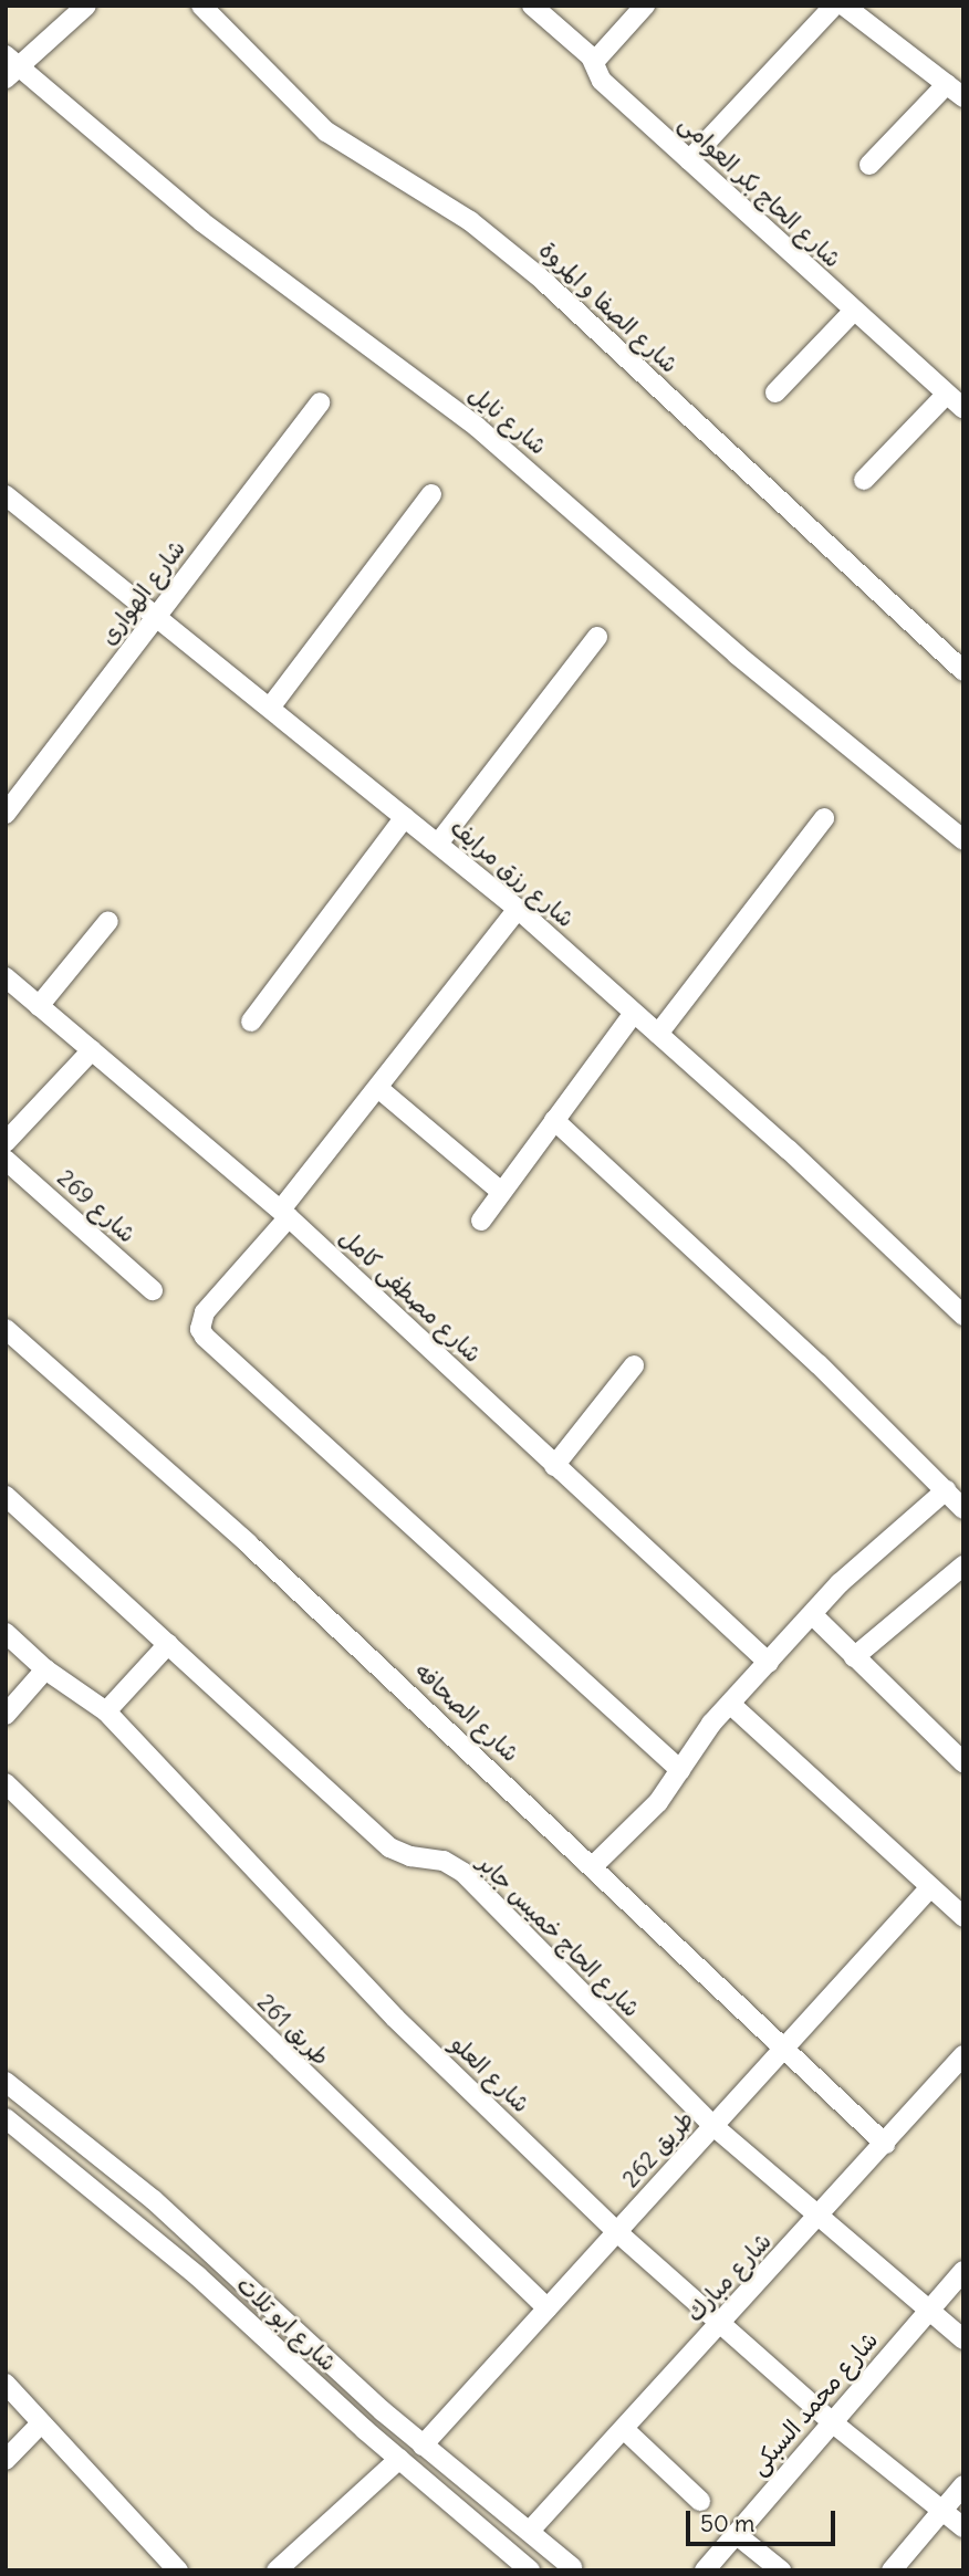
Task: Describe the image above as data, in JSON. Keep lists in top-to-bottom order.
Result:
{
  "streets": {
    "street": [
      "شارع الحاج بكر العوامى",
      "شارع الصفا و المروة",
      "شارع نايل",
      "شارع الهوارى",
      "شارع رزق مرايف",
      "شارع 269",
      "شارع مصطفى كامل",
      "شارع الصحافه",
      "شارع الحاج خميس جابر",
      "طريق 261",
      "شارع العلو",
      "طريق 262",
      "شارع مبارك",
      "شارع ابو تلات",
      "شارع محمد السبكى"
    ]
  },
  "crossings": [
    ["شارع الهوارى", "شارع رزق مرايف"],
    ["شارع الصحافه", "طريق 262"],
    ["شارع الصحافه", "شارع مبارك"],
    ["شارع الحاج خميس جابر", "طريق 262"],
    ["شارع الحاج خميس جابر", "شارع مبارك"],
    ["شارع الحاج خميس جابر", "شارع محمد السبكى"],
    ["طريق 261", "طريق 262"],
    ["شارع العلو", "طريق 262"],
    ["شارع العلو", "شارع مبارك"],
    ["شارع العلو", "شارع محمد السبكى"],
    ["طريق 262", "شارع ابو تلات"],
    ["شارع مبارك", "شارع ابو تلات"]
  ],
  "scale_bar": "50 m"
}
